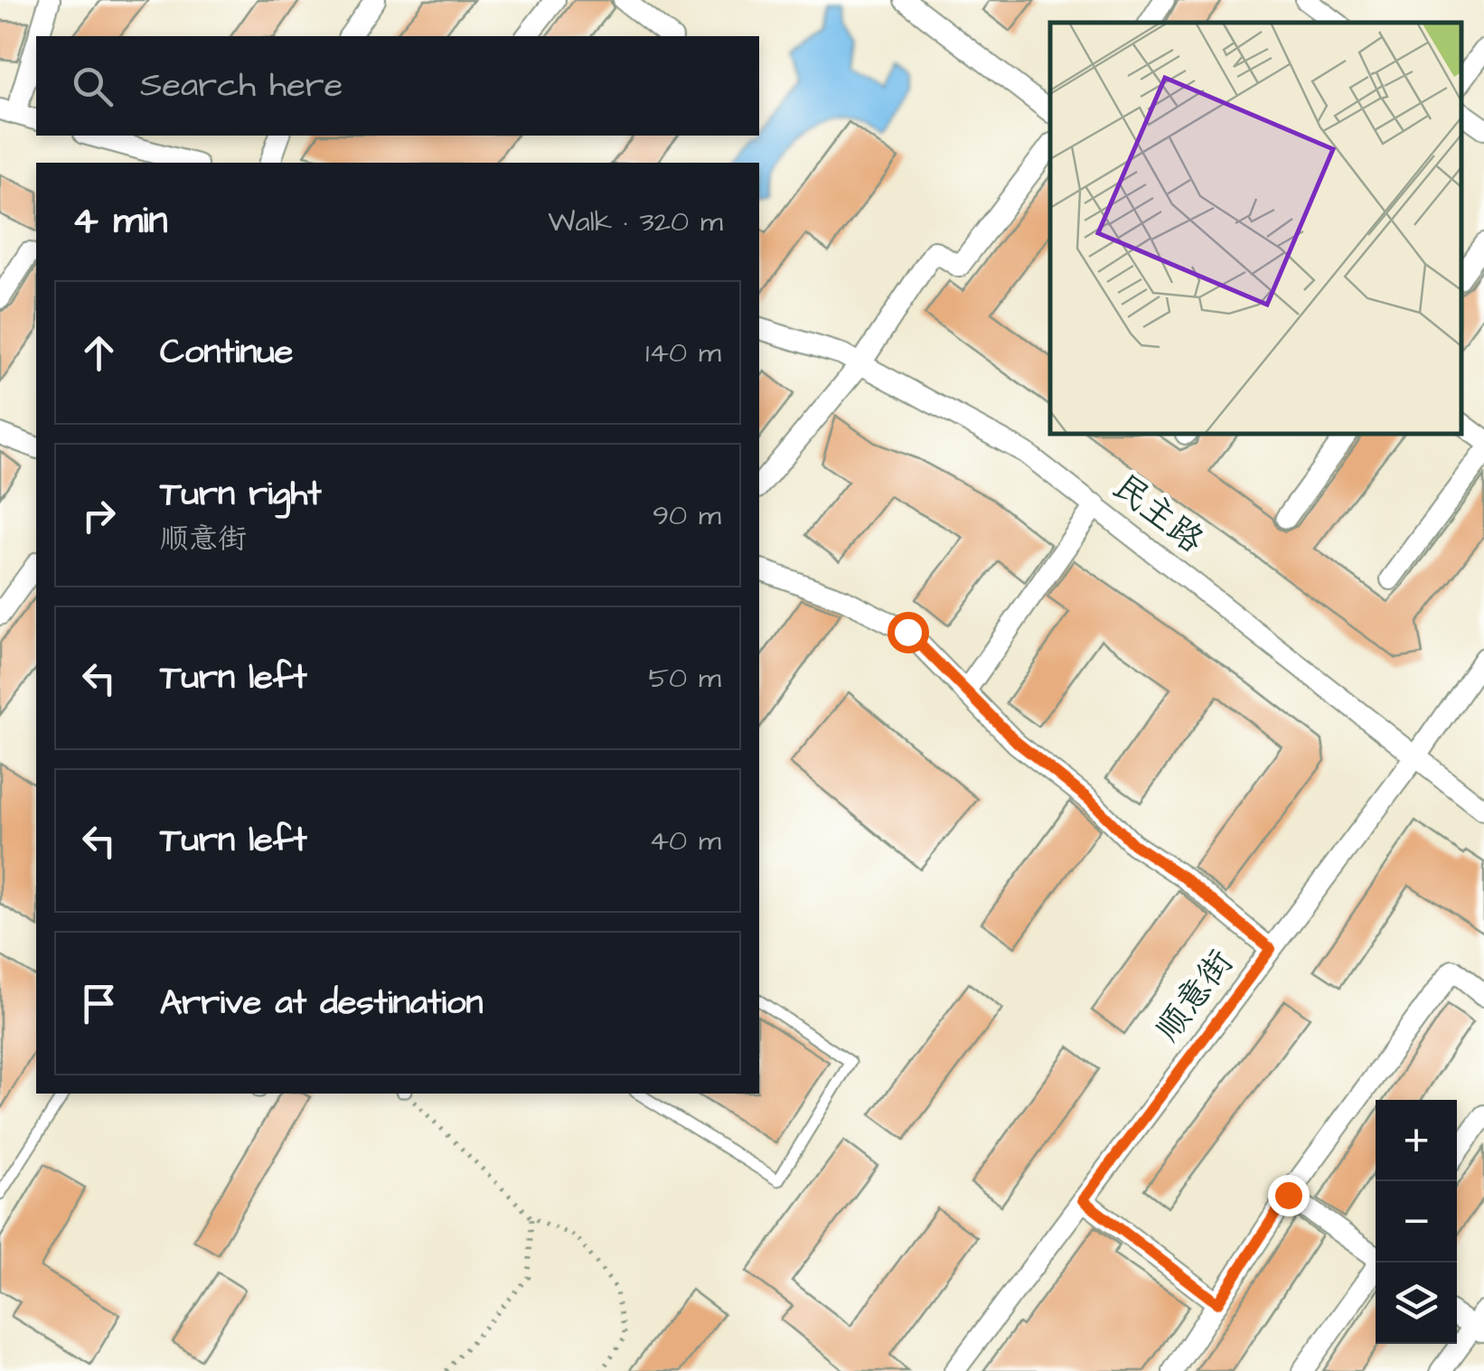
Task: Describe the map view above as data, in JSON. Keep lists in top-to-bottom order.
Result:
{
  "streets": {
    "street": ["民主路", "顺意街"]
  },
  "crossings": [
    ["民主路", "顺意街"]
  ],
  "page": {
    "search": "Search here",
    "heading": ["4 min", "Walk · 320 m"],
    "list": [
      ["Continue", "140 m"],
      ["Turn right", "顺意街", "90 m"],
      ["Turn left", "50 m"],
      ["Turn left", "40 m"],
      "Arrive at destination"
    ],
    "map_buttons": ["+", "−"]
  }
}
